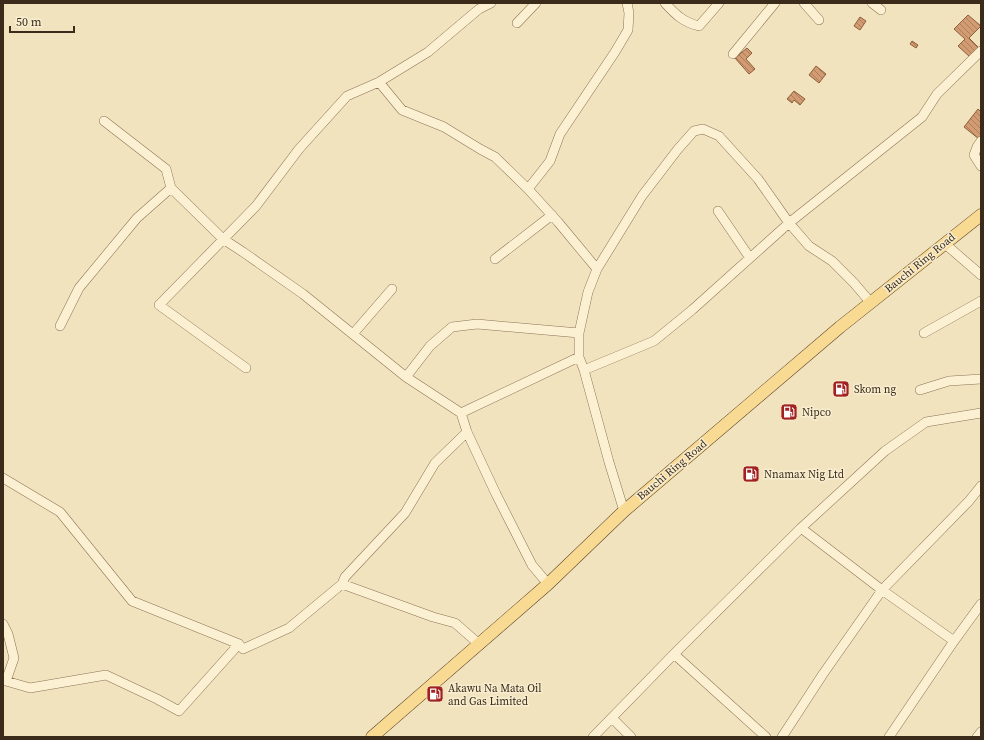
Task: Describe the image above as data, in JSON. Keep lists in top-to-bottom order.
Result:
{
  "streets": {
    "main road": ["Bauchi Ring Road"]
  },
  "places": {
    "fuel station": [
      "Skom ng",
      "Nipco",
      "Nnamax Nig Ltd",
      "Akawu Na Mata Oil and Gas Limited"
    ]
  },
  "scale_bar": "50 m"
}
